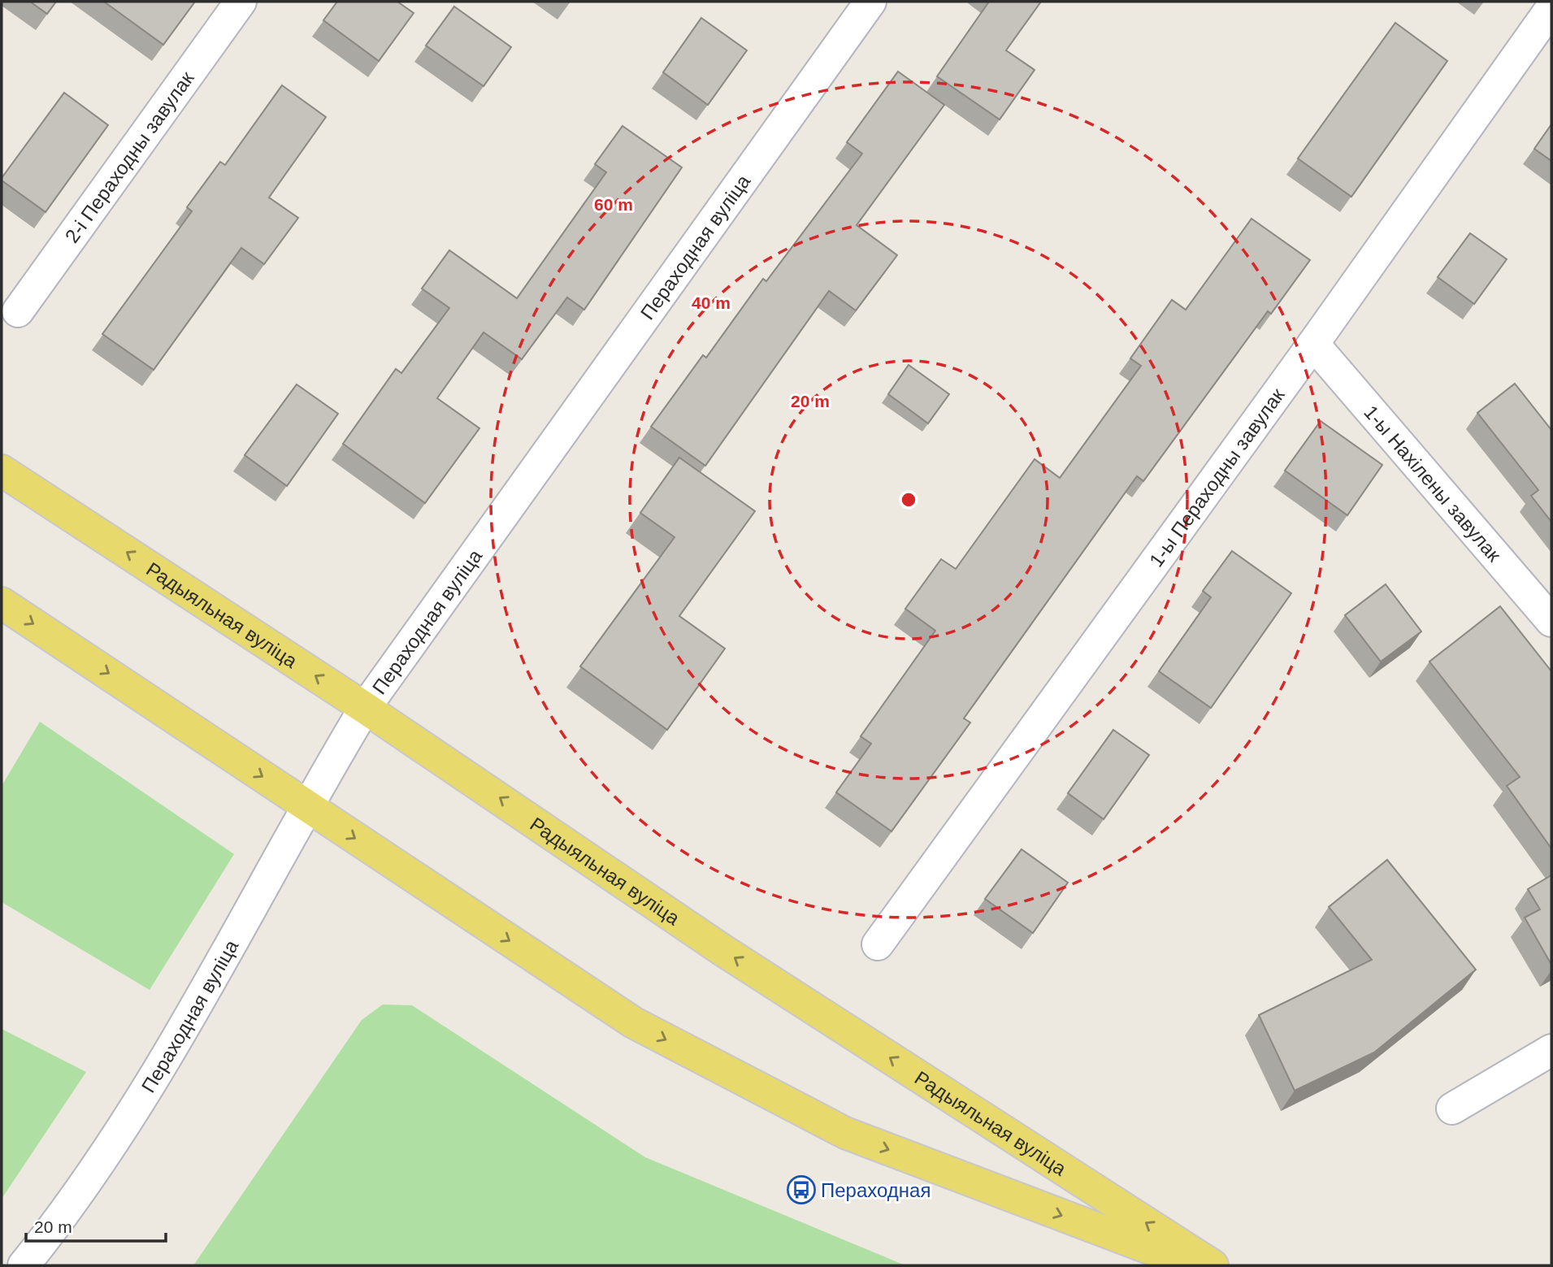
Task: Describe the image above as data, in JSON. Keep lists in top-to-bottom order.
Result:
{
  "streets": {
    "main road": ["Радыяльная вуліца"],
    "street": [
      "2-і Пераходны завулак",
      "Пераходная вуліца",
      "1-ы Пераходны завулак",
      "1-ы Нахілены завулак"
    ]
  },
  "crossings": [
    ["Пераходная вуліца", "Радыяльная вуліца"],
    ["1-ы Пераходны завулак", "1-ы Нахілены завулак"]
  ],
  "places": {
    "bus stop": ["Пераходная"]
  },
  "scale_bar": "20 m",
  "rings": ["60 m", "40 m", "20 m"]
}
